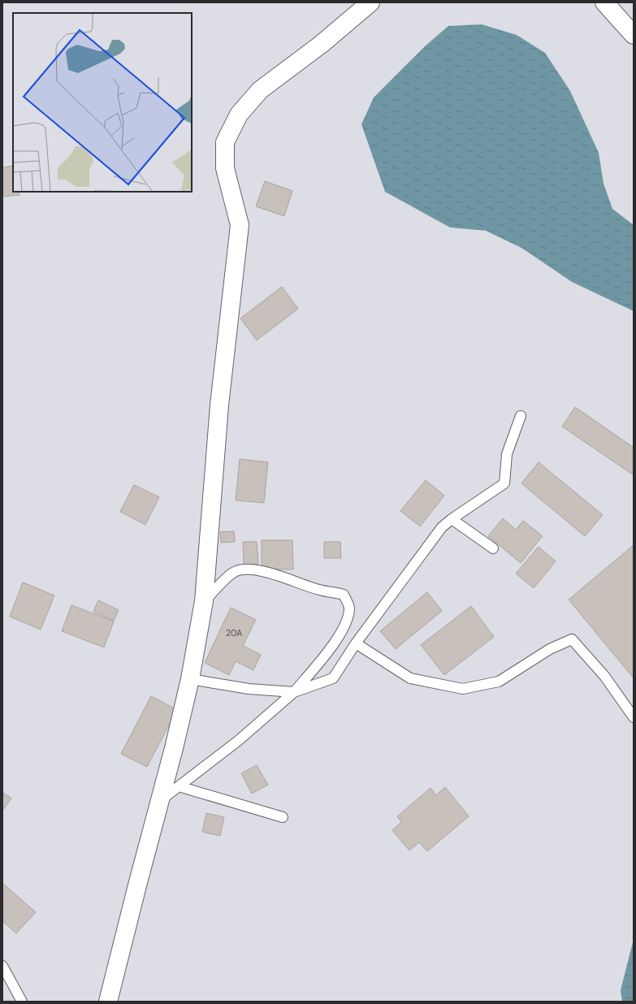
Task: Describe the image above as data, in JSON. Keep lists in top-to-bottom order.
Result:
{
  "house_numbers": ["20A"]
}
